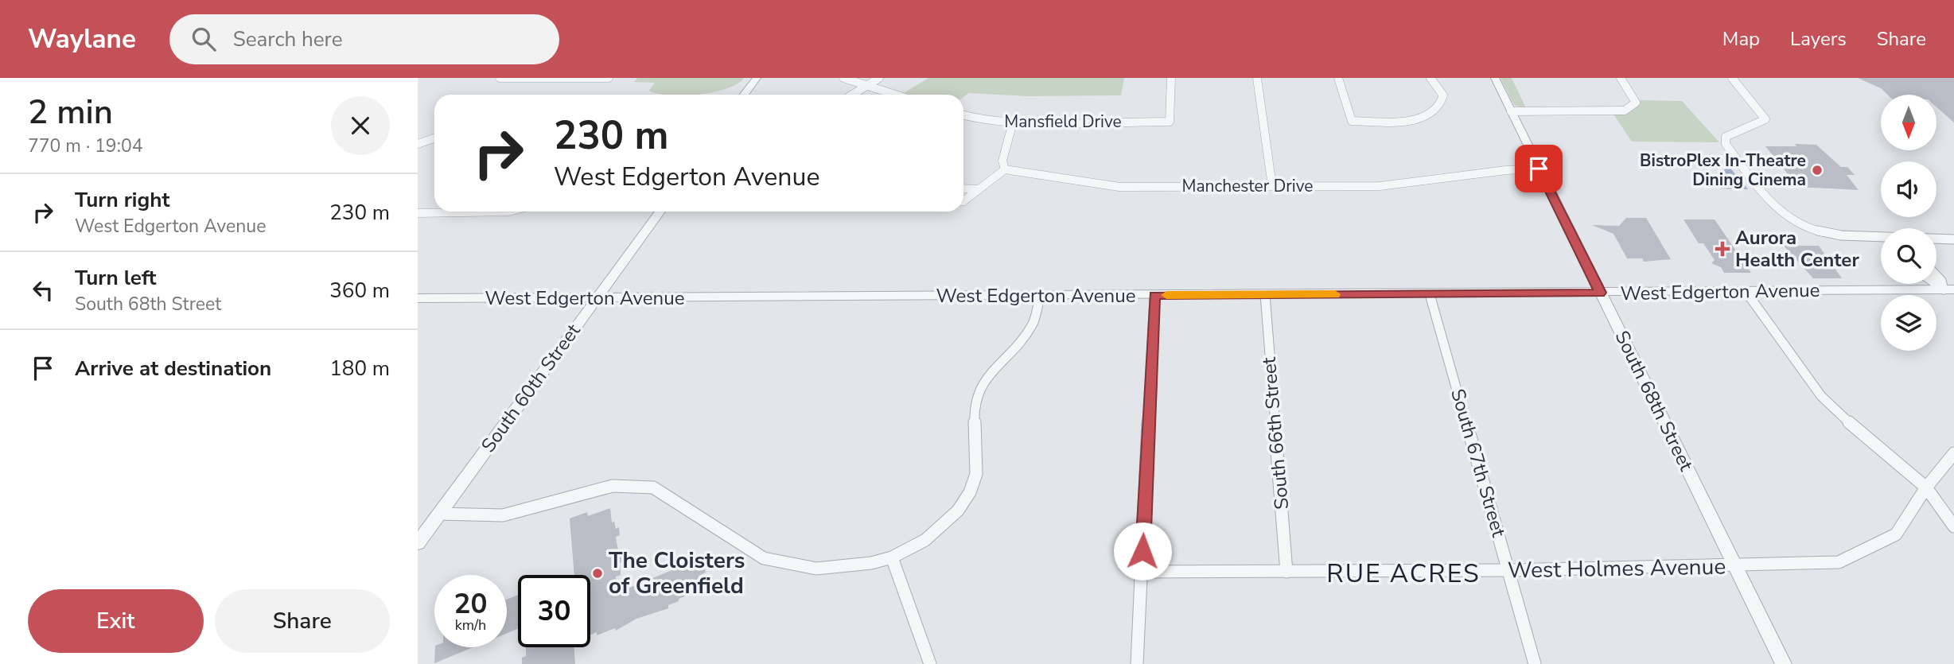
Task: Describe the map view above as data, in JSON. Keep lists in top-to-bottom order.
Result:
{
  "streets": {
    "street": [
      "Mansfield Drive",
      "Manchester Drive",
      "West Edgerton Avenue",
      "South 60th Street",
      "South 68th Street",
      "South 66th Street",
      "South 67th Street",
      "West Holmes Avenue"
    ]
  },
  "crossings": [
    ["Manchester Drive", "South 68th Street"],
    ["West Edgerton Avenue", "South 60th Street"],
    ["West Edgerton Avenue", "South 68th Street"],
    ["West Edgerton Avenue", "South 66th Street"],
    ["West Edgerton Avenue", "South 67th Street"],
    ["South 68th Street", "West Holmes Avenue"],
    ["South 66th Street", "West Holmes Avenue"],
    ["South 67th Street", "West Holmes Avenue"]
  ],
  "districts": ["RUE ACRES"],
  "places": {
    "other": ["BistroPlex In-Theatre Dining Cinema", "The Cloisters of Greenfield"],
    "health": ["Aurora Health Center"]
  },
  "north": "bottom",
  "page": {
    "header": "Waylane",
    "search": "Search here",
    "nav": ["Map", "Layers", "Share"],
    "heading": ["2 min", "770 m · 19:04"],
    "turn": ["230 m", "West Edgerton Avenue"],
    "list": [
      {
        "name": "Turn right",
        "note": "West Edgerton Avenue",
        "value": "230 m"
      },
      {
        "name": "Turn left",
        "note": "South 68th Street",
        "value": "360 m"
      },
      {
        "name": "Arrive at destination",
        "value": "180 m"
      }
    ],
    "speed": "20 km/h",
    "limit": "30",
    "buttons": ["Exit", "Share"]
  }
}
